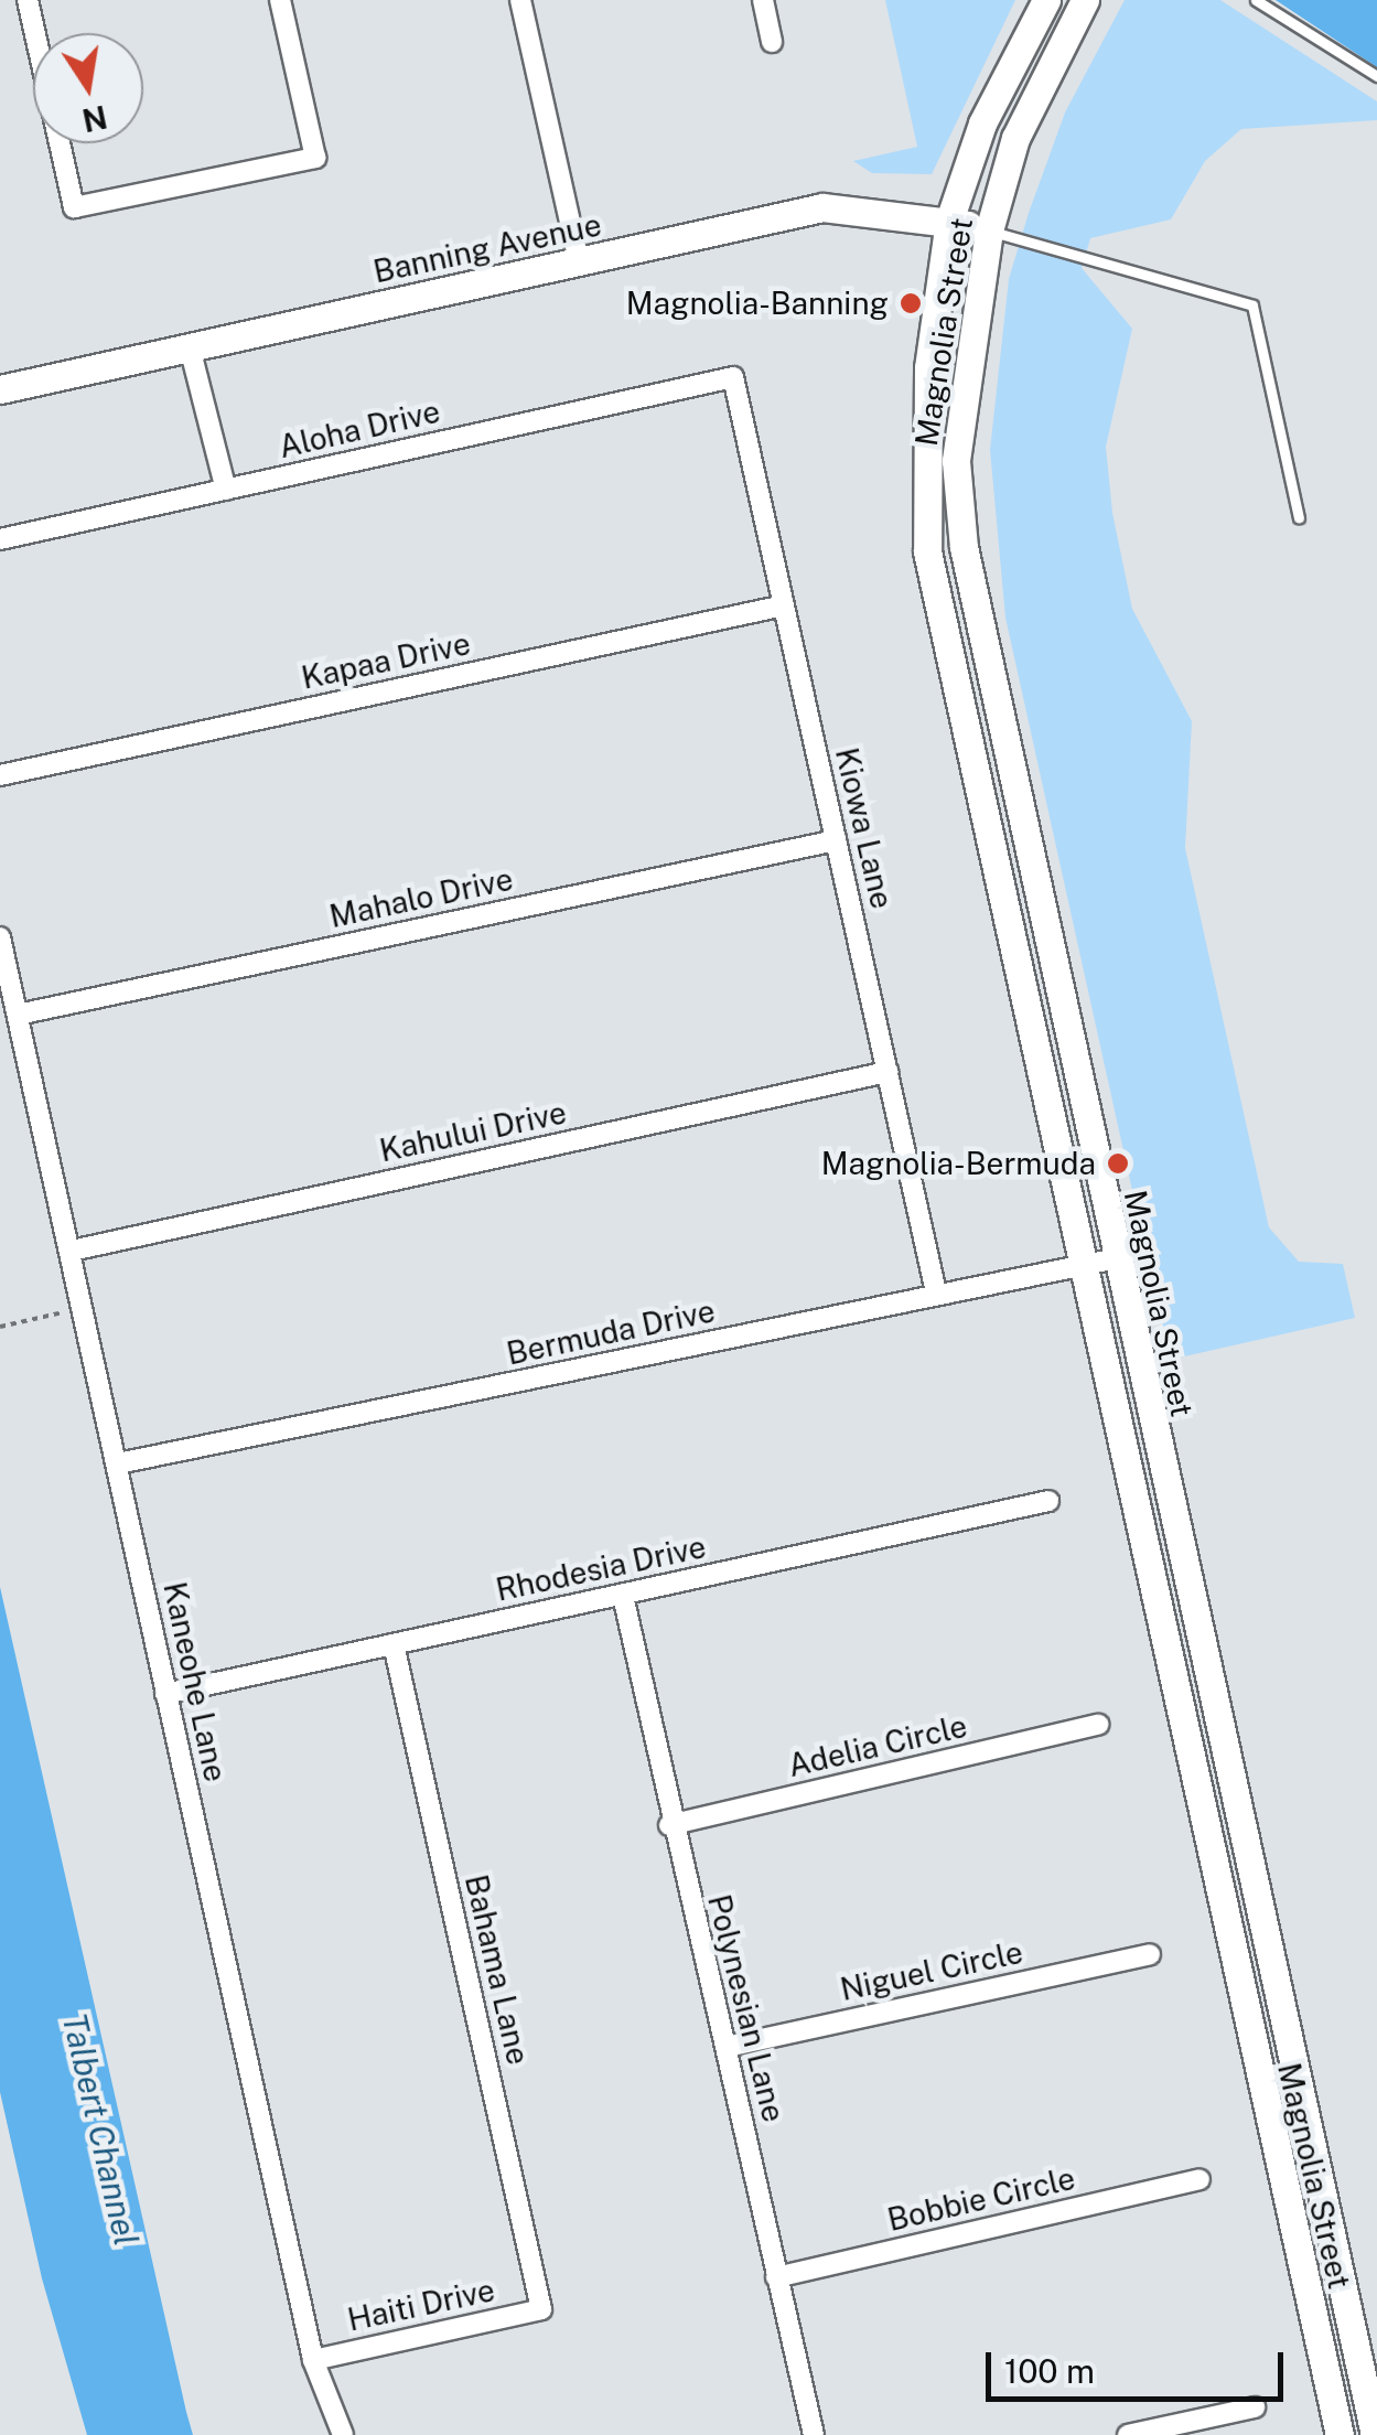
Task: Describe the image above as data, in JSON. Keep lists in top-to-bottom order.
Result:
{
  "streets": {
    "main road": ["Banning Avenue", "Magnolia Street"],
    "street": [
      "Aloha Drive",
      "Kapaa Drive",
      "Kiowa Lane",
      "Mahalo Drive",
      "Kahului Drive",
      "Bermuda Drive",
      "Rhodesia Drive",
      "Kaneohe Lane",
      "Adelia Circle",
      "Bahama Lane",
      "Niguel Circle",
      "Polynesian Lane",
      "Bobbie Circle",
      "Haiti Drive"
    ]
  },
  "crossings": [
    ["Banning Avenue", "Magnolia Street"],
    ["Magnolia Street", "Bermuda Drive"],
    ["Aloha Drive", "Kiowa Lane"],
    ["Kapaa Drive", "Kiowa Lane"],
    ["Kiowa Lane", "Mahalo Drive"],
    ["Kiowa Lane", "Kahului Drive"],
    ["Kiowa Lane", "Bermuda Drive"],
    ["Mahalo Drive", "Kaneohe Lane"],
    ["Kahului Drive", "Kaneohe Lane"],
    ["Bermuda Drive", "Kaneohe Lane"],
    ["Rhodesia Drive", "Kaneohe Lane"],
    ["Rhodesia Drive", "Bahama Lane"],
    ["Rhodesia Drive", "Polynesian Lane"],
    ["Kaneohe Lane", "Haiti Drive"],
    ["Adelia Circle", "Polynesian Lane"],
    ["Bahama Lane", "Haiti Drive"],
    ["Niguel Circle", "Polynesian Lane"],
    ["Polynesian Lane", "Bobbie Circle"]
  ],
  "water": ["Talbert Channel"],
  "places": ["Magnolia-Banning", "Magnolia-Bermuda"],
  "scale_bar": "100 m",
  "north": "bottom"
}
